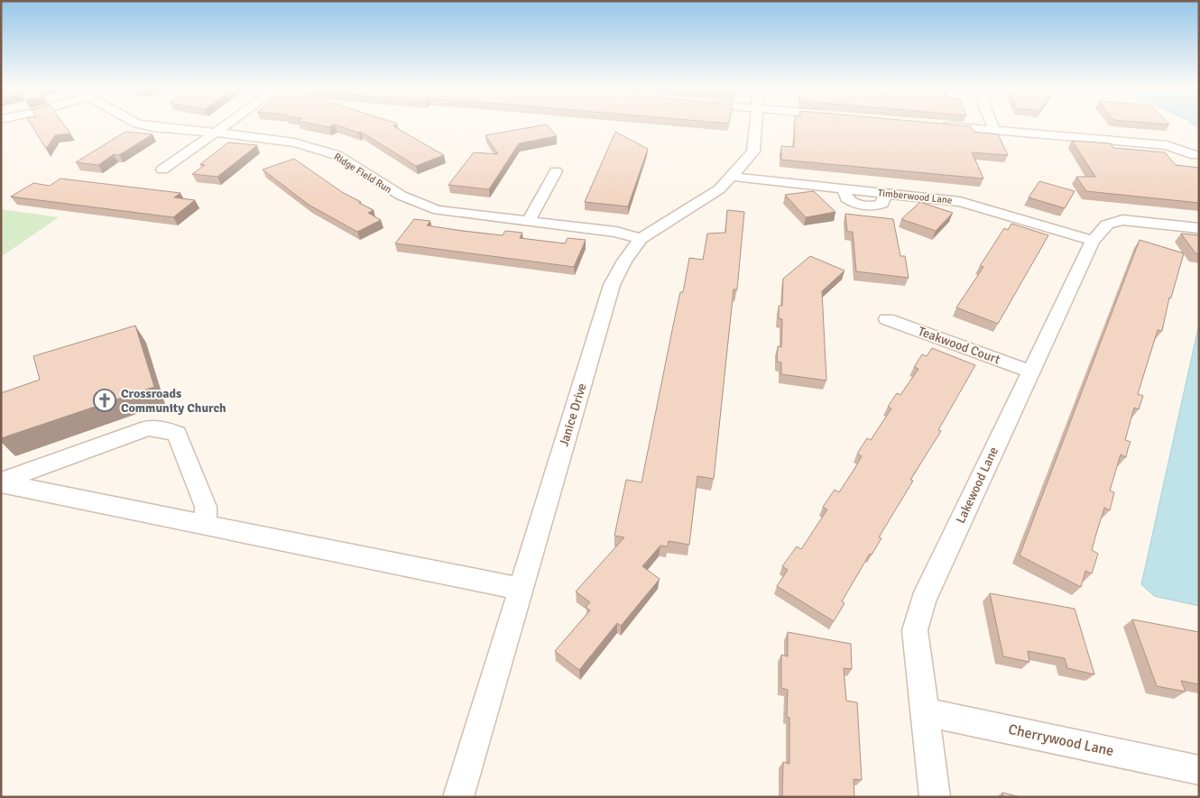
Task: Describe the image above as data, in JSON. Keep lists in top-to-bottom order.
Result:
{
  "streets": {
    "street": [
      "Ridge Field Run",
      "Timberwood Lane",
      "Teakwood Court",
      "Janice Drive",
      "Lakewood Lane",
      "Cherrywood Lane"
    ]
  },
  "crossings": [
    ["Ridge Field Run", "Janice Drive"],
    ["Timberwood Lane", "Janice Drive"],
    ["Timberwood Lane", "Lakewood Lane"],
    ["Teakwood Court", "Lakewood Lane"],
    ["Lakewood Lane", "Cherrywood Lane"]
  ],
  "places": {
    "church": ["Crossroads Community Church"]
  }
}
